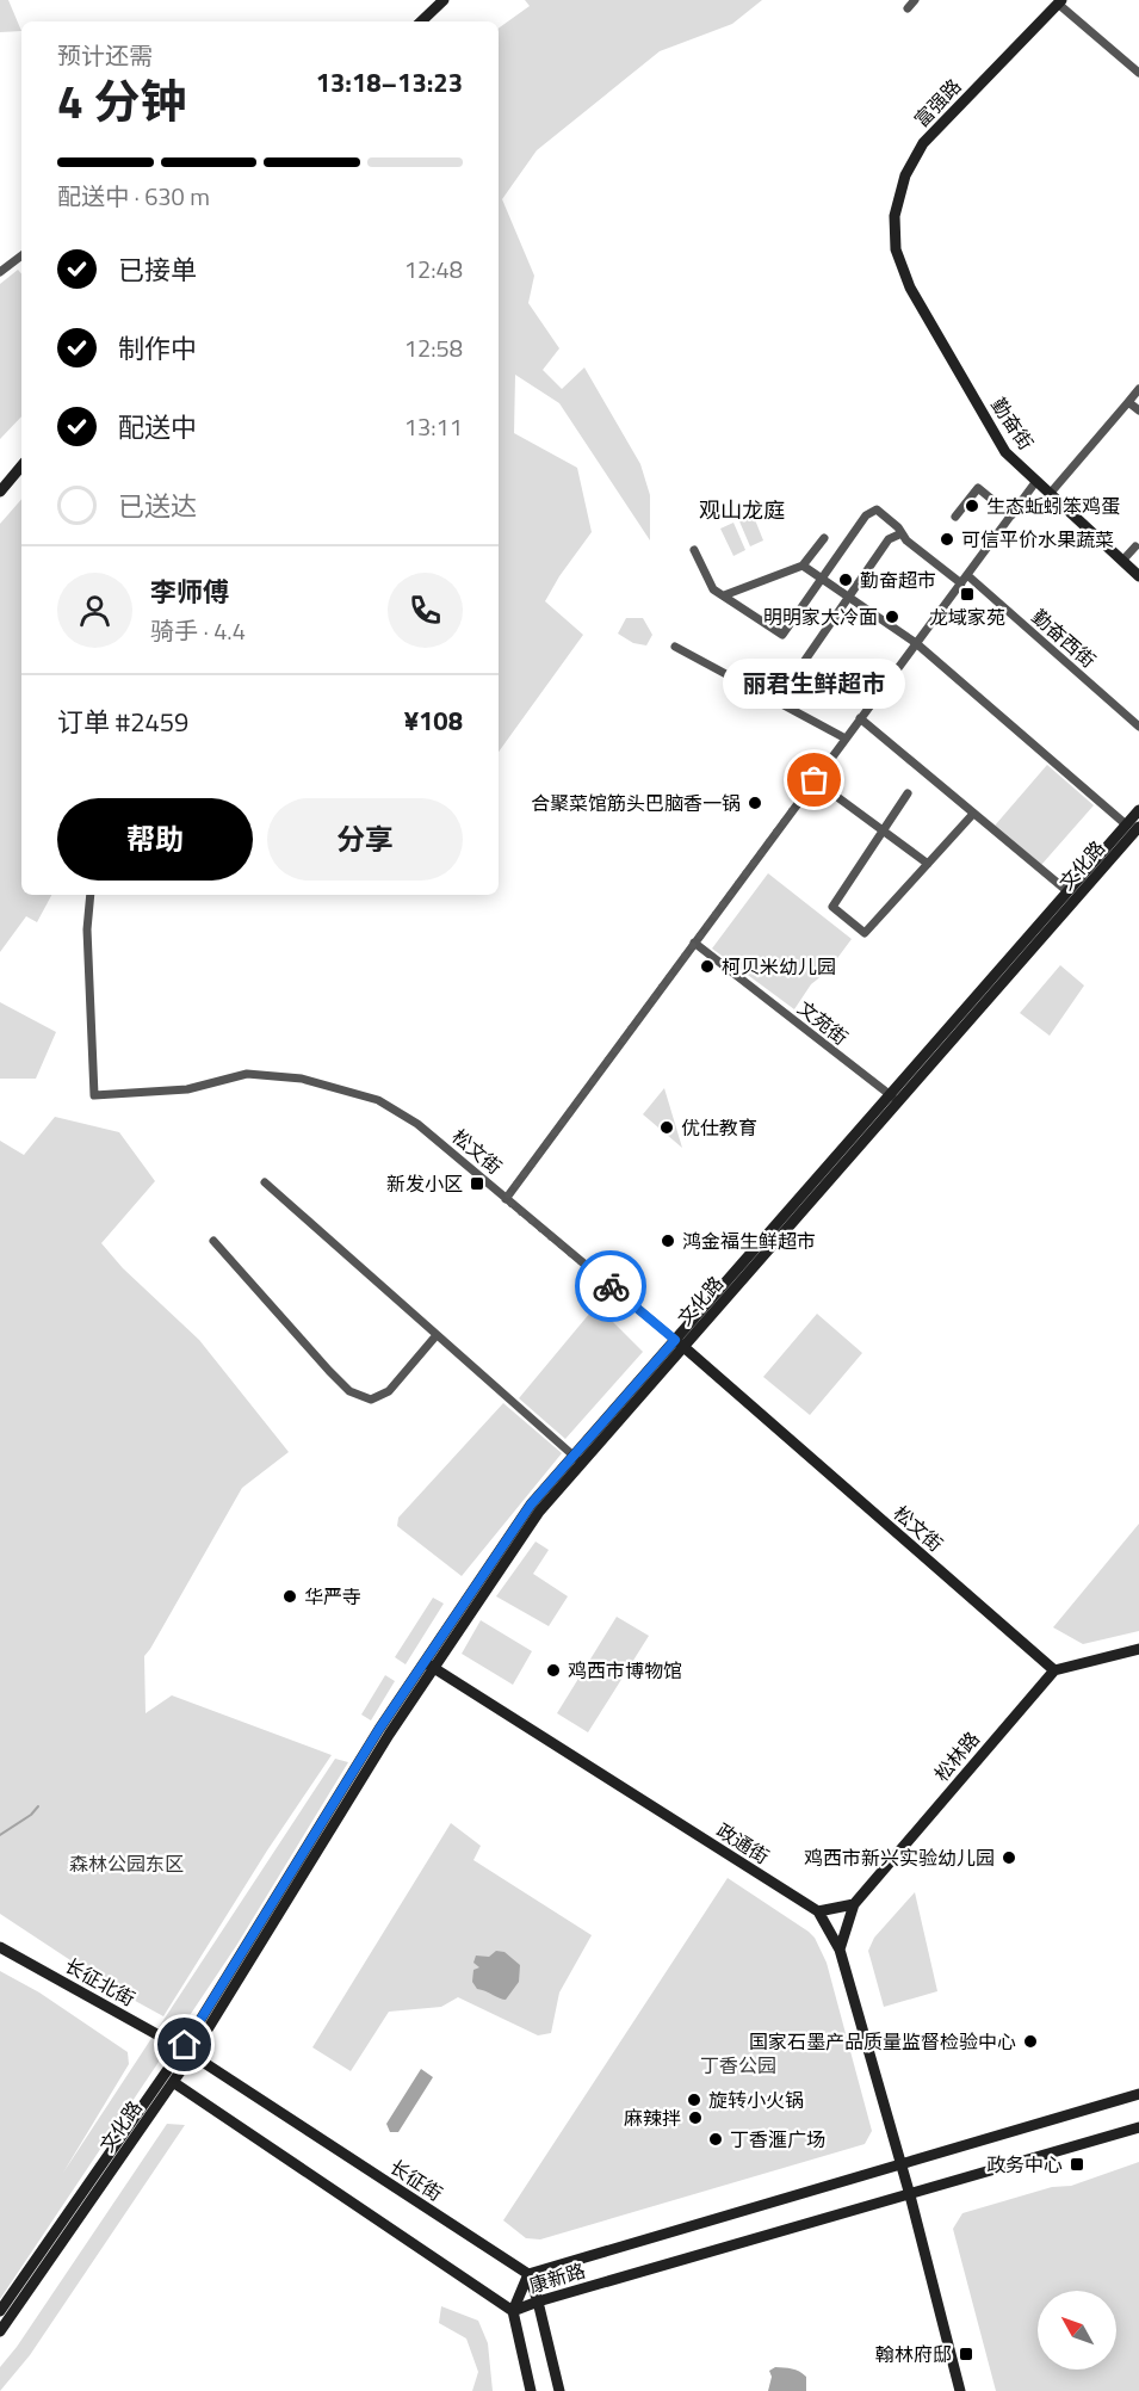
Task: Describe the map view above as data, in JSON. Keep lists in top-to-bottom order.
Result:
{
  "streets": {
    "main road": [
      "富强路",
      "勤奋街",
      "文化路",
      "松文街",
      "松林路",
      "政通街",
      "长征北街",
      "长征街",
      "康新路"
    ],
    "street": ["勤奋西街", "文苑街"]
  },
  "crossings": [
    ["富强路", "勤奋街"],
    ["文化路", "文苑街"],
    ["文化路", "松文街"],
    ["文化路", "政通街"],
    ["文化路", "长征北街"],
    ["文化路", "长征街"],
    ["松文街", "松林路"],
    ["政通街", "康新路"],
    ["长征北街", "长征街"],
    ["长征街", "康新路"]
  ],
  "districts": ["观山龙庭"],
  "parks": ["森林公园东区", "丁香公园"],
  "places": {
    "other": [
      "生态蚯蚓笨鸡蛋",
      "可信平价水果蔬菜",
      "勤奋超市",
      "明明家大冷面",
      "丽君生鲜超市",
      "合聚菜馆筋头巴脑香一锅",
      "柯贝米幼儿园",
      "优仕教育",
      "鸿金福生鲜超市",
      "华严寺",
      "鸡西市博物馆",
      "鸡西市新兴实验幼儿园",
      "国家石墨产品质量监督检验中心",
      "旋转小火锅",
      "麻辣拌",
      "丁香滙广场"
    ],
    "transit": [
      "龙域家苑",
      "新发小区",
      "政务中心",
      "翰林府邸"
    ]
  },
  "north": "top left",
  "page": {
    "heading": ["4 分钟", "预计还需", "13:18–13:23"],
    "panel": [
      "李师傅",
      "骑手 · 4.4",
      "订单 #2459",
      "¥108"
    ],
    "bar": "配送中 · 630 m",
    "list": [
      ["已接单", "12:48"],
      ["制作中", "12:58"],
      ["配送中", "13:11"],
      "已送达"
    ],
    "bubble": "丽君生鲜超市",
    "buttons": ["帮助", "分享"]
  }
}
